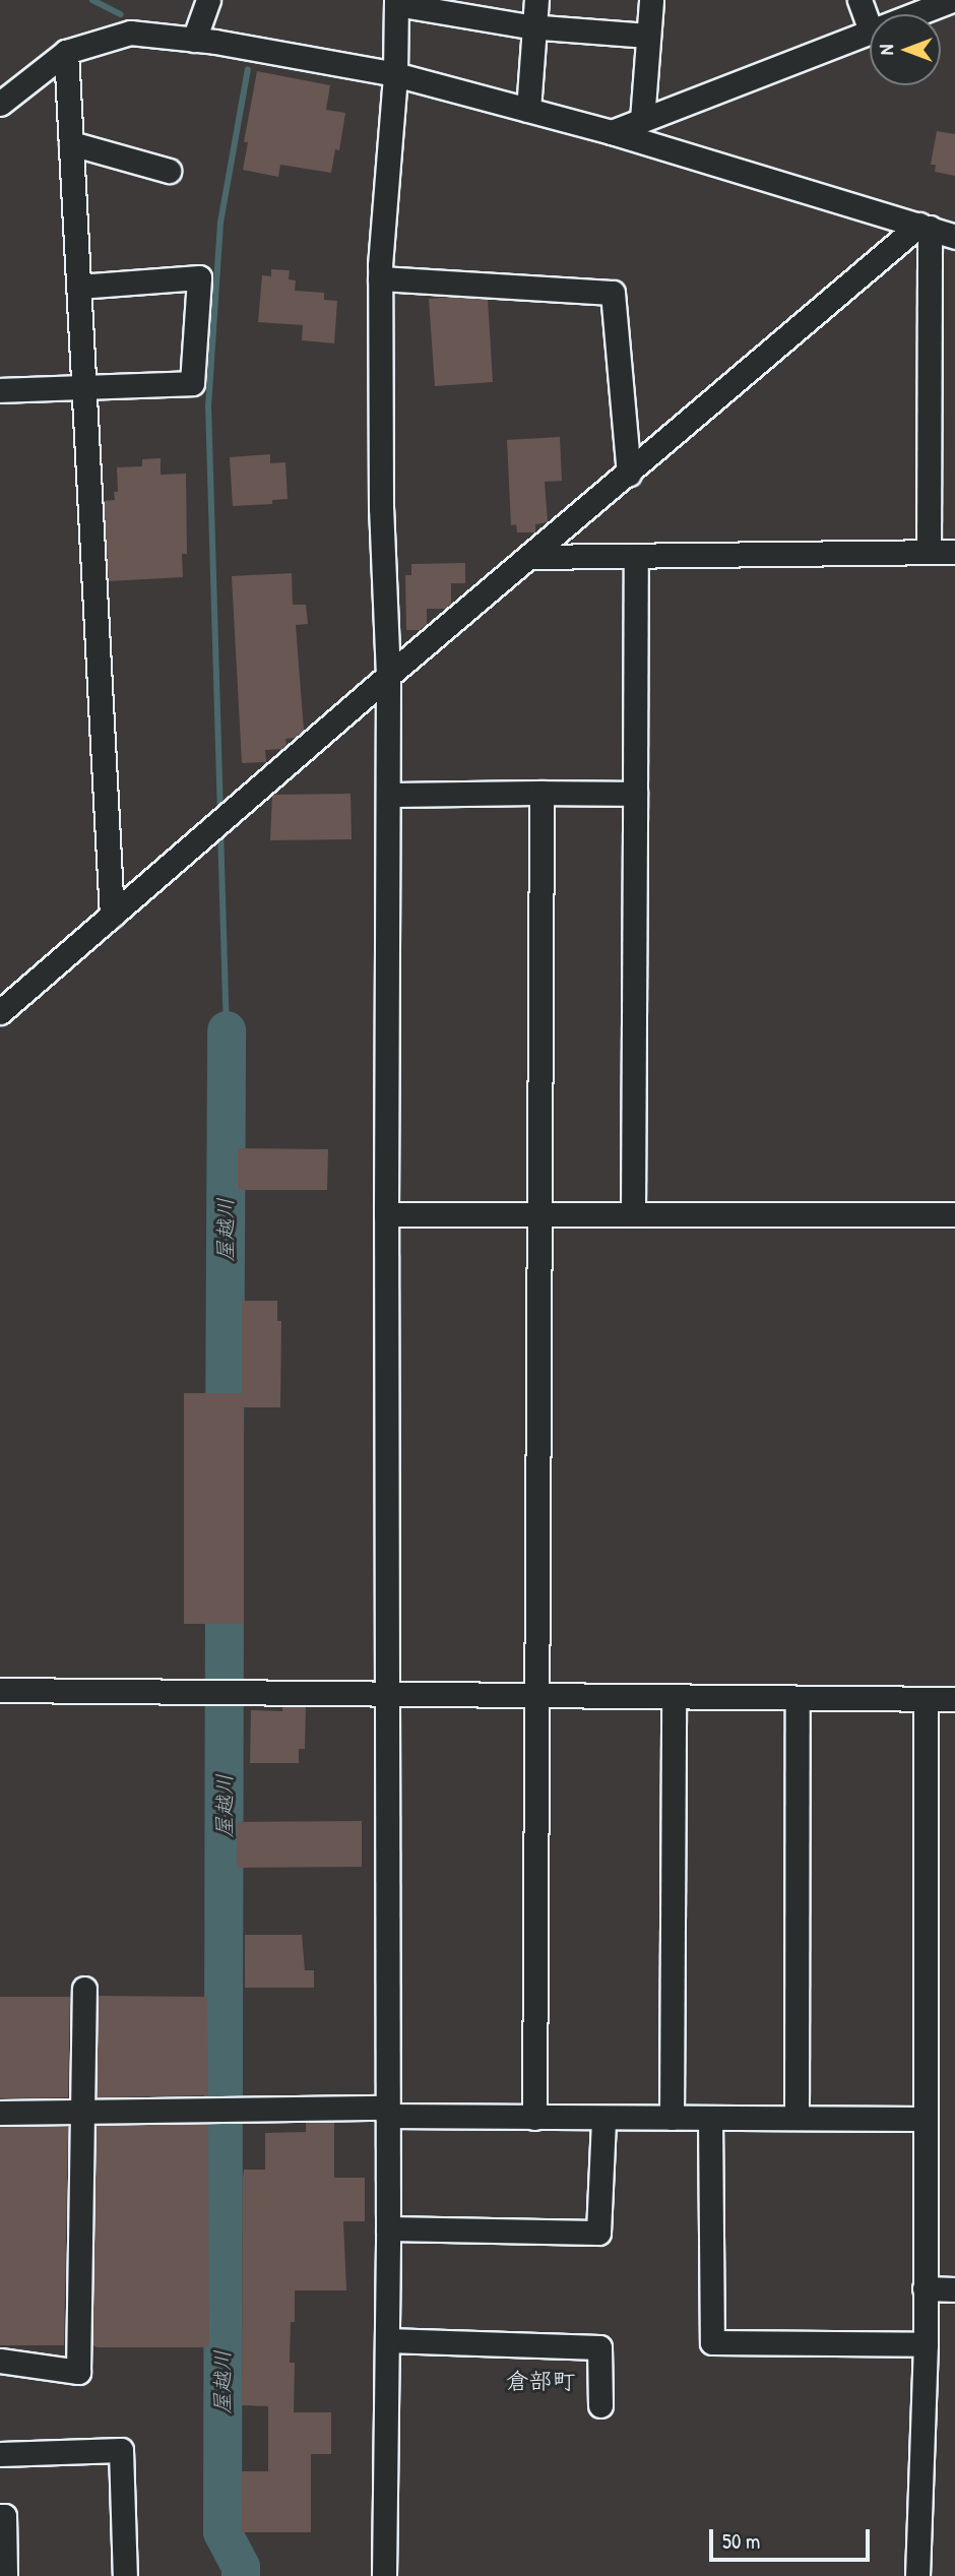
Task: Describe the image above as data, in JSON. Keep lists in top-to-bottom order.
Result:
{
  "districts": ["倉部町"],
  "water": ["屋越川"],
  "scale_bar": "50 m",
  "north": "left"
}
